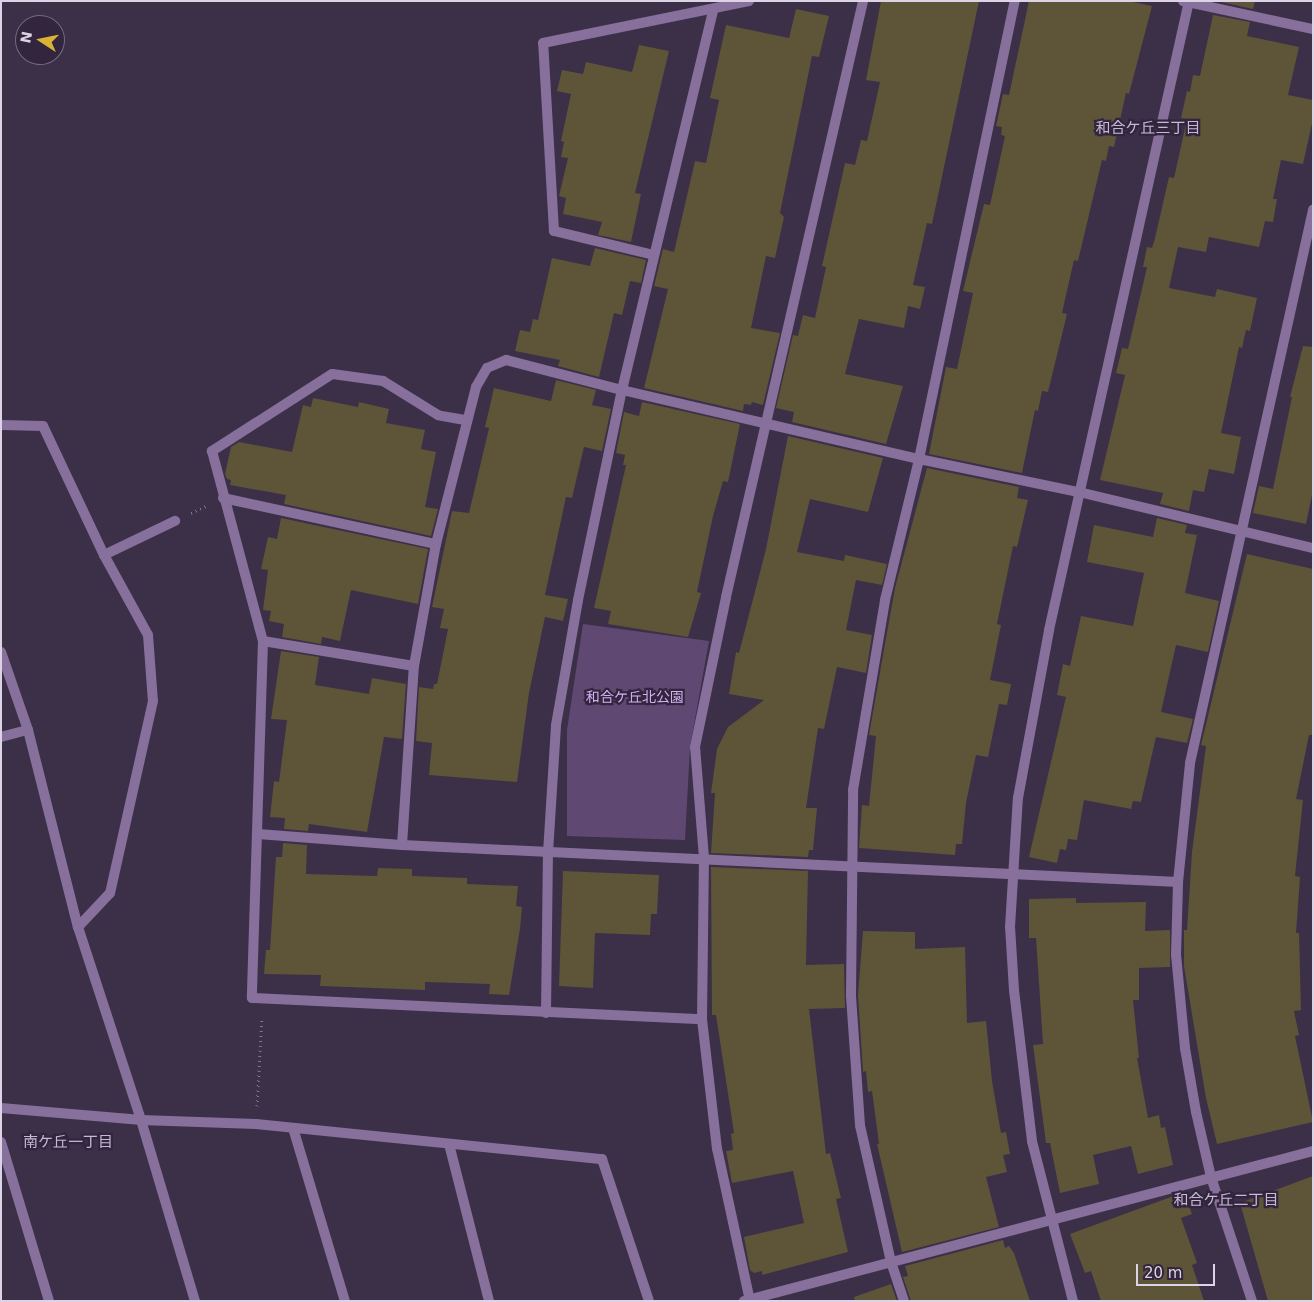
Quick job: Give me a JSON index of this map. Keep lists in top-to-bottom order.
{
  "districts": ["和合ケ丘三丁目", "南ケ丘一丁目", "和合ケ丘二丁目"],
  "parks": ["和合ケ丘北公園"],
  "scale_bar": "20 m",
  "north": "left"
}
